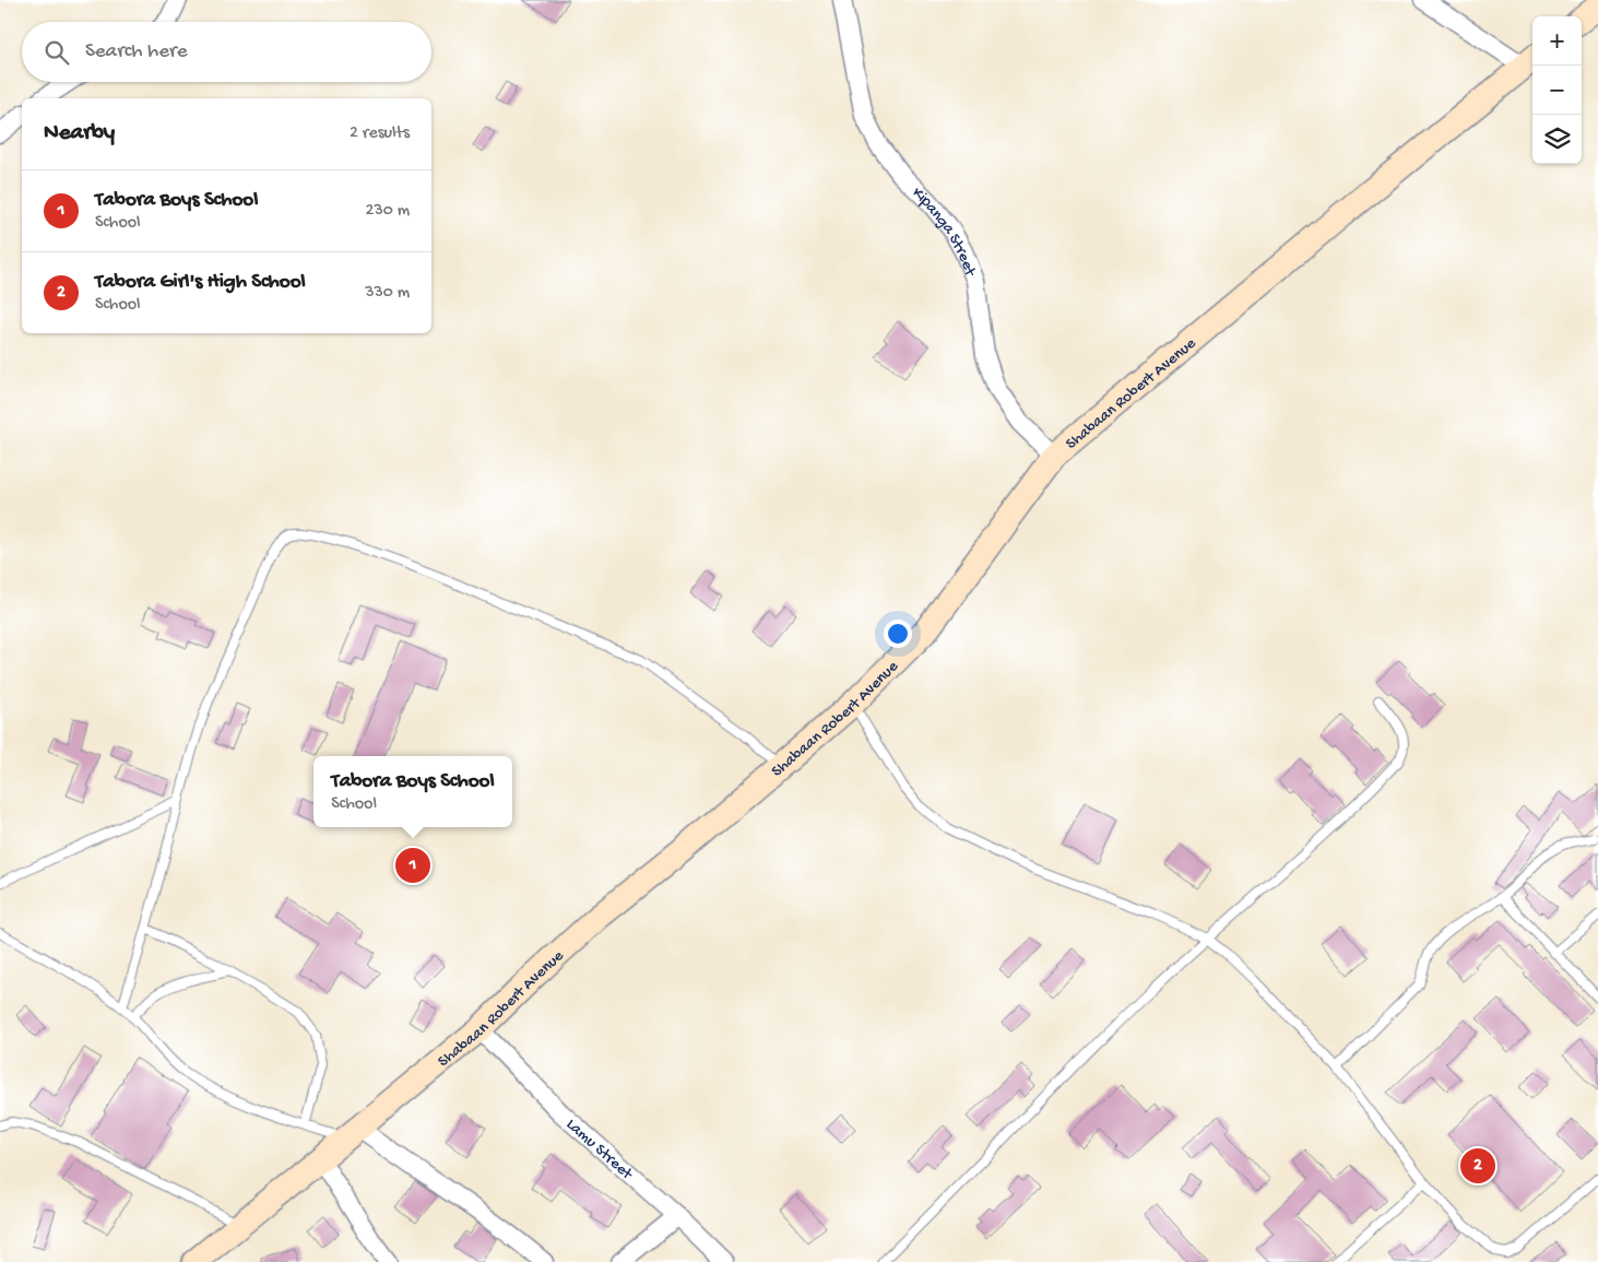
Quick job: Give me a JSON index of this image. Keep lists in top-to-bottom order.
{
  "streets": {
    "street": ["Kipanga Street", "Shabaan Robert Avenue", "Lamu Street"]
  },
  "crossings": [
    ["Kipanga Street", "Shabaan Robert Avenue"],
    ["Shabaan Robert Avenue", "Lamu Street"]
  ],
  "page": {
    "map_buttons": ["+", "−"],
    "search": "Search here",
    "heading": ["Nearby", "2 results"],
    "list": [
      {
        "mark": "1",
        "name": "Tabora Boys School",
        "note": "School",
        "value": "230 m"
      },
      {
        "mark": "2",
        "name": "Tabora Girl's High School",
        "note": "School",
        "value": "330 m"
      }
    ],
    "popup": ["Tabora Boys School", "School"],
    "pins": ["1", "2"]
  }
}
